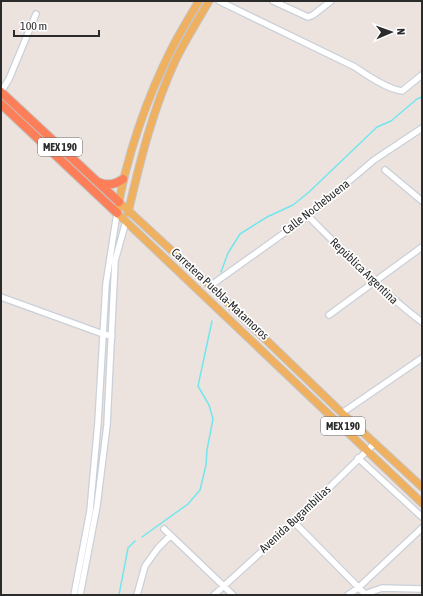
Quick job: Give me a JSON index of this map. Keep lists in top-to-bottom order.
{
  "streets": {
    "highway": ["MEX 190", "Carretera Puebla-Matamoros"],
    "street": ["Calle Nochebuena", "República Argentina", "Avenida Bugambilias"]
  },
  "crossings": [
    ["Calle Nochebuena", "República Argentina"],
    ["Calle Nochebuena", "Carretera Puebla-Matamoros"],
    ["Carretera Puebla-Matamoros", "Avenida Bugambilias"]
  ],
  "scale_bar": "100 m",
  "north": "right"
}
